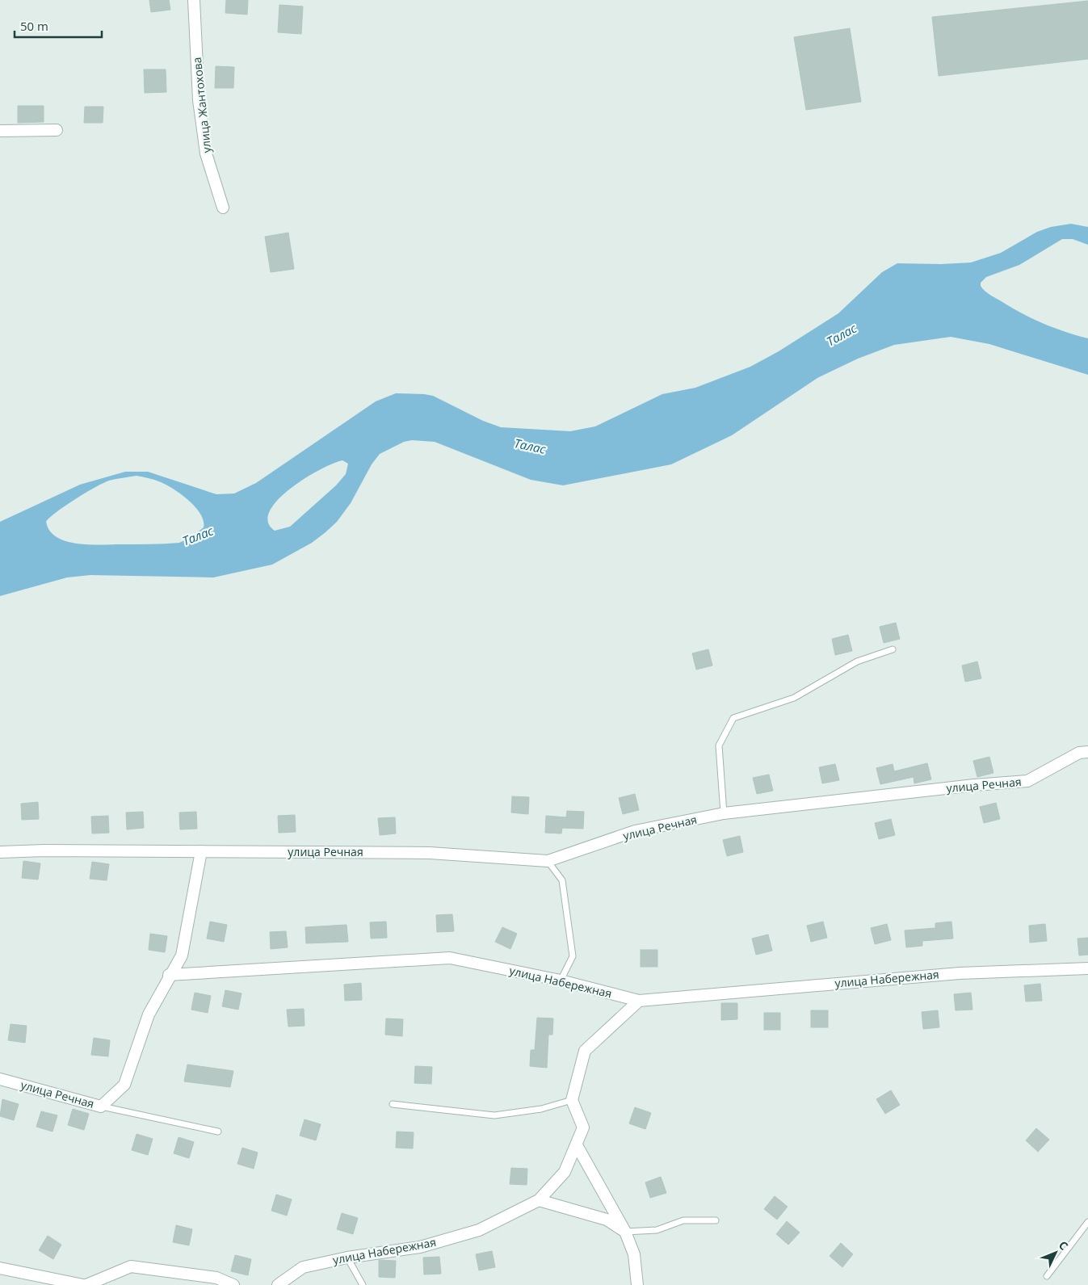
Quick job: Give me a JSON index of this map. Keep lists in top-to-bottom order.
{
  "streets": {
    "street": ["улица Жантохова", "улица Речная", "улица Набережная"]
  },
  "crossings": [
    ["улица Речная", "улица Набережная"]
  ],
  "water": ["Талас"],
  "scale_bar": "50 m",
  "north": "top right"
}
